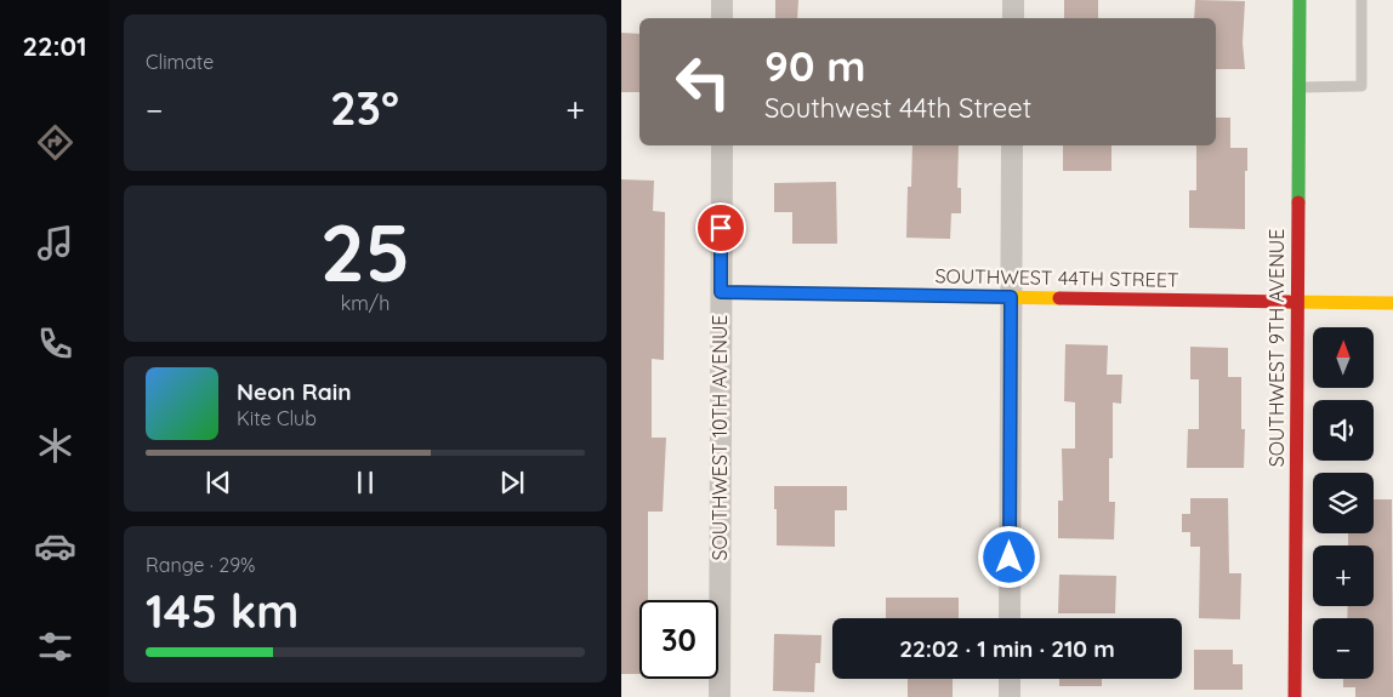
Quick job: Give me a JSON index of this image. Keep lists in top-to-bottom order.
{
  "streets": {
    "street": ["SOUTHWEST 44TH STREET", "SOUTHWEST 9TH AVENUE", "SOUTHWEST 10TH AVENUE"]
  },
  "crossings": [
    ["SOUTHWEST 44TH STREET", "SOUTHWEST 9TH AVENUE"],
    ["SOUTHWEST 44TH STREET", "SOUTHWEST 10TH AVENUE"]
  ],
  "north": "top",
  "page": {
    "tabs": "22:01",
    "tile": [
      "Climate",
      ["25", "km/h"],
      ["Range · 29%", "145 km"]
    ],
    "turn": ["90 m", "Southwest 44th Street"],
    "heat": ["−", "23°", "+"],
    "map_buttons": ["+", "−"],
    "song": ["Neon Rain", "Kite Club"],
    "limit": "30",
    "trip": "22:02 · 1 min · 210 m"
  }
}
